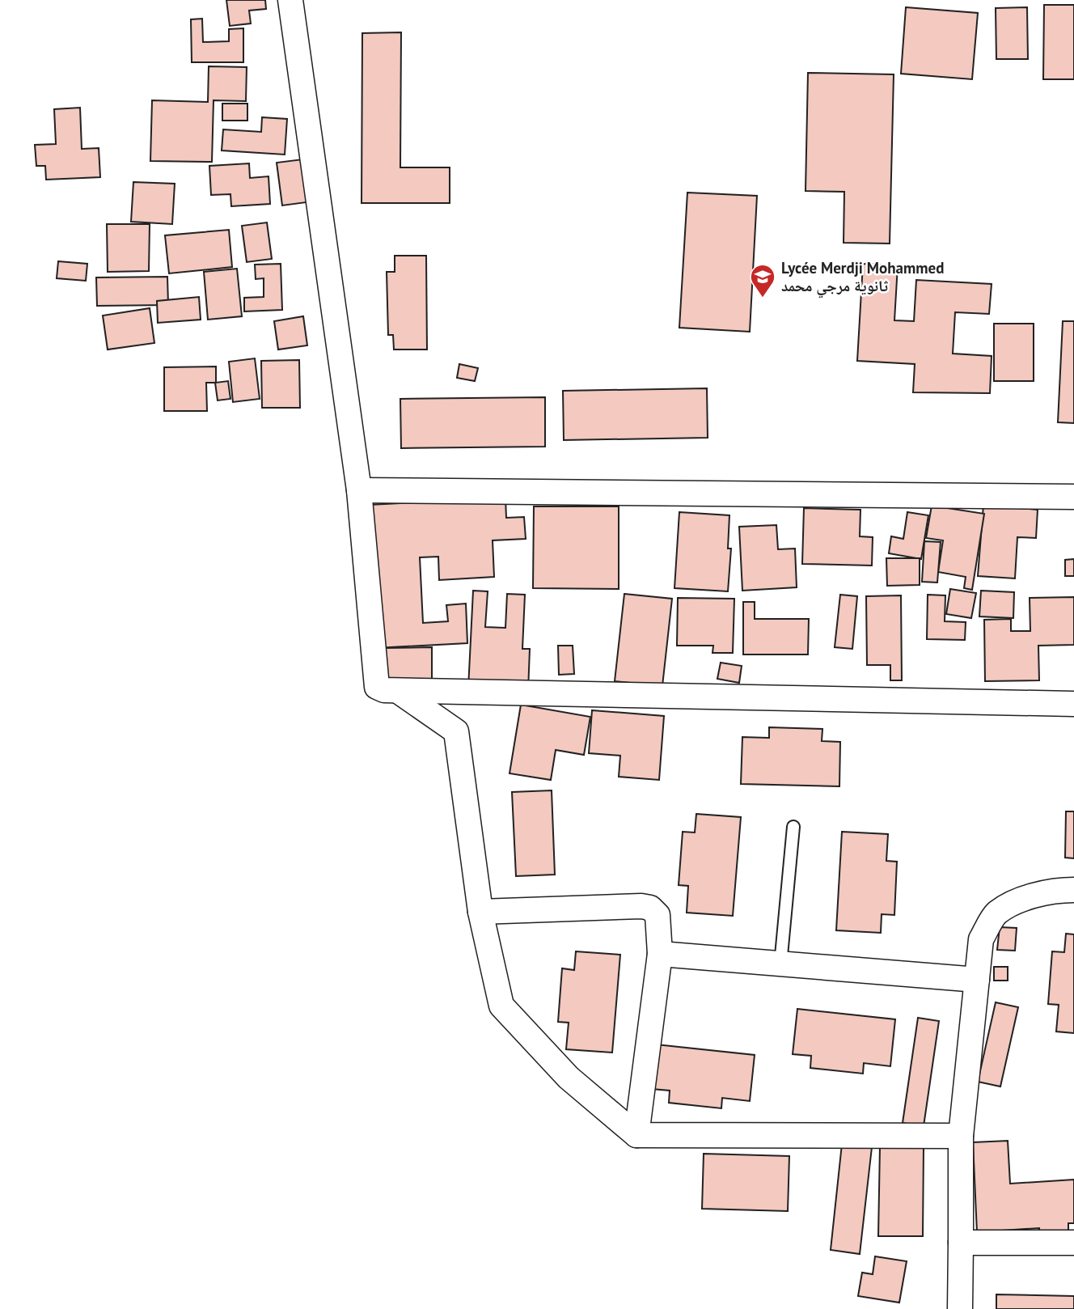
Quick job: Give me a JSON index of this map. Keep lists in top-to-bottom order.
{
  "places": {
    "school or university": ["Lycée Merdji Mohammed ثانوية مرجي محمد"]
  }
}
